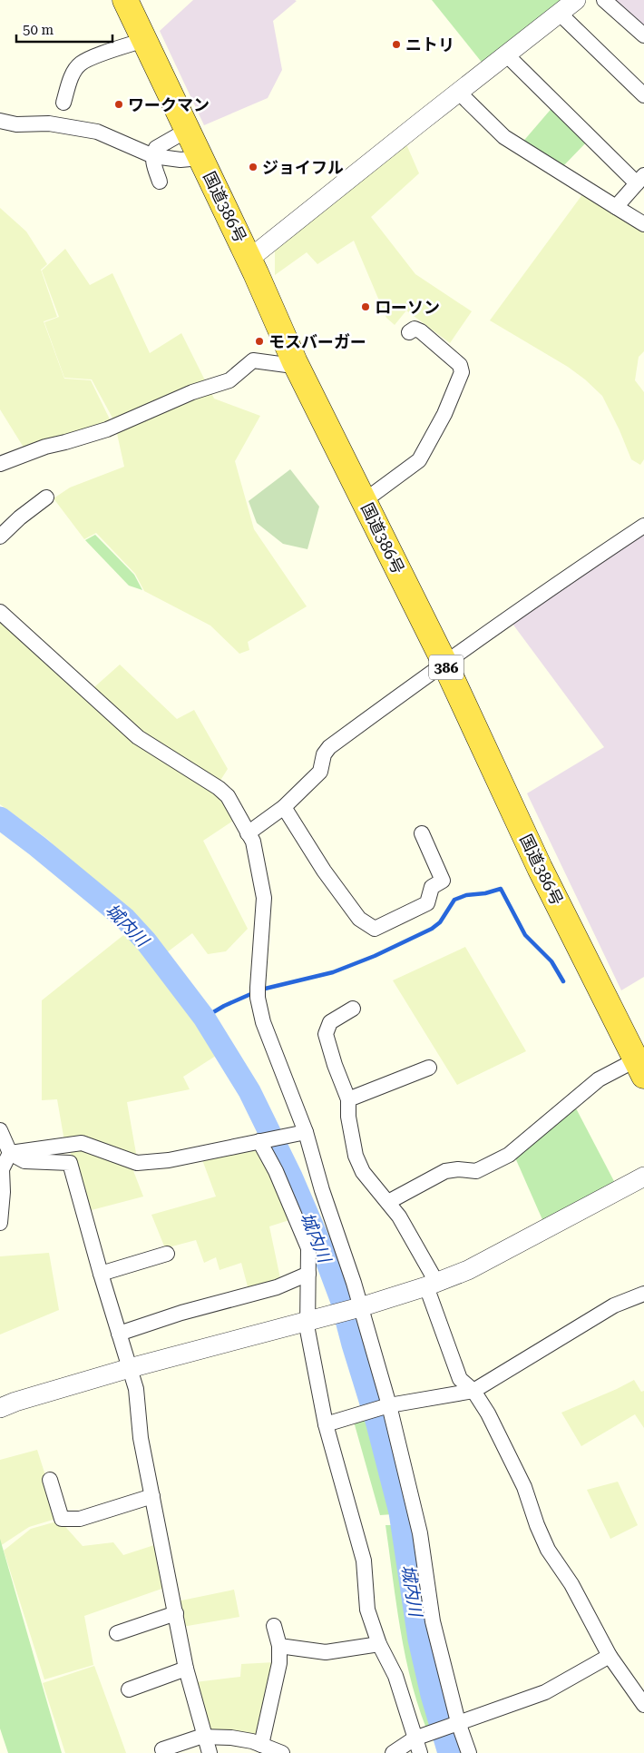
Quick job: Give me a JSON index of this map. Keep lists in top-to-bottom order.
{
  "streets": {
    "highway": ["国道386号", "386"]
  },
  "water": ["城内川"],
  "places": [
    "ニトリ",
    "ワークマン",
    "ジョイフル",
    "ローソン",
    "モスバーガー"
  ],
  "scale_bar": "50 m"
}
